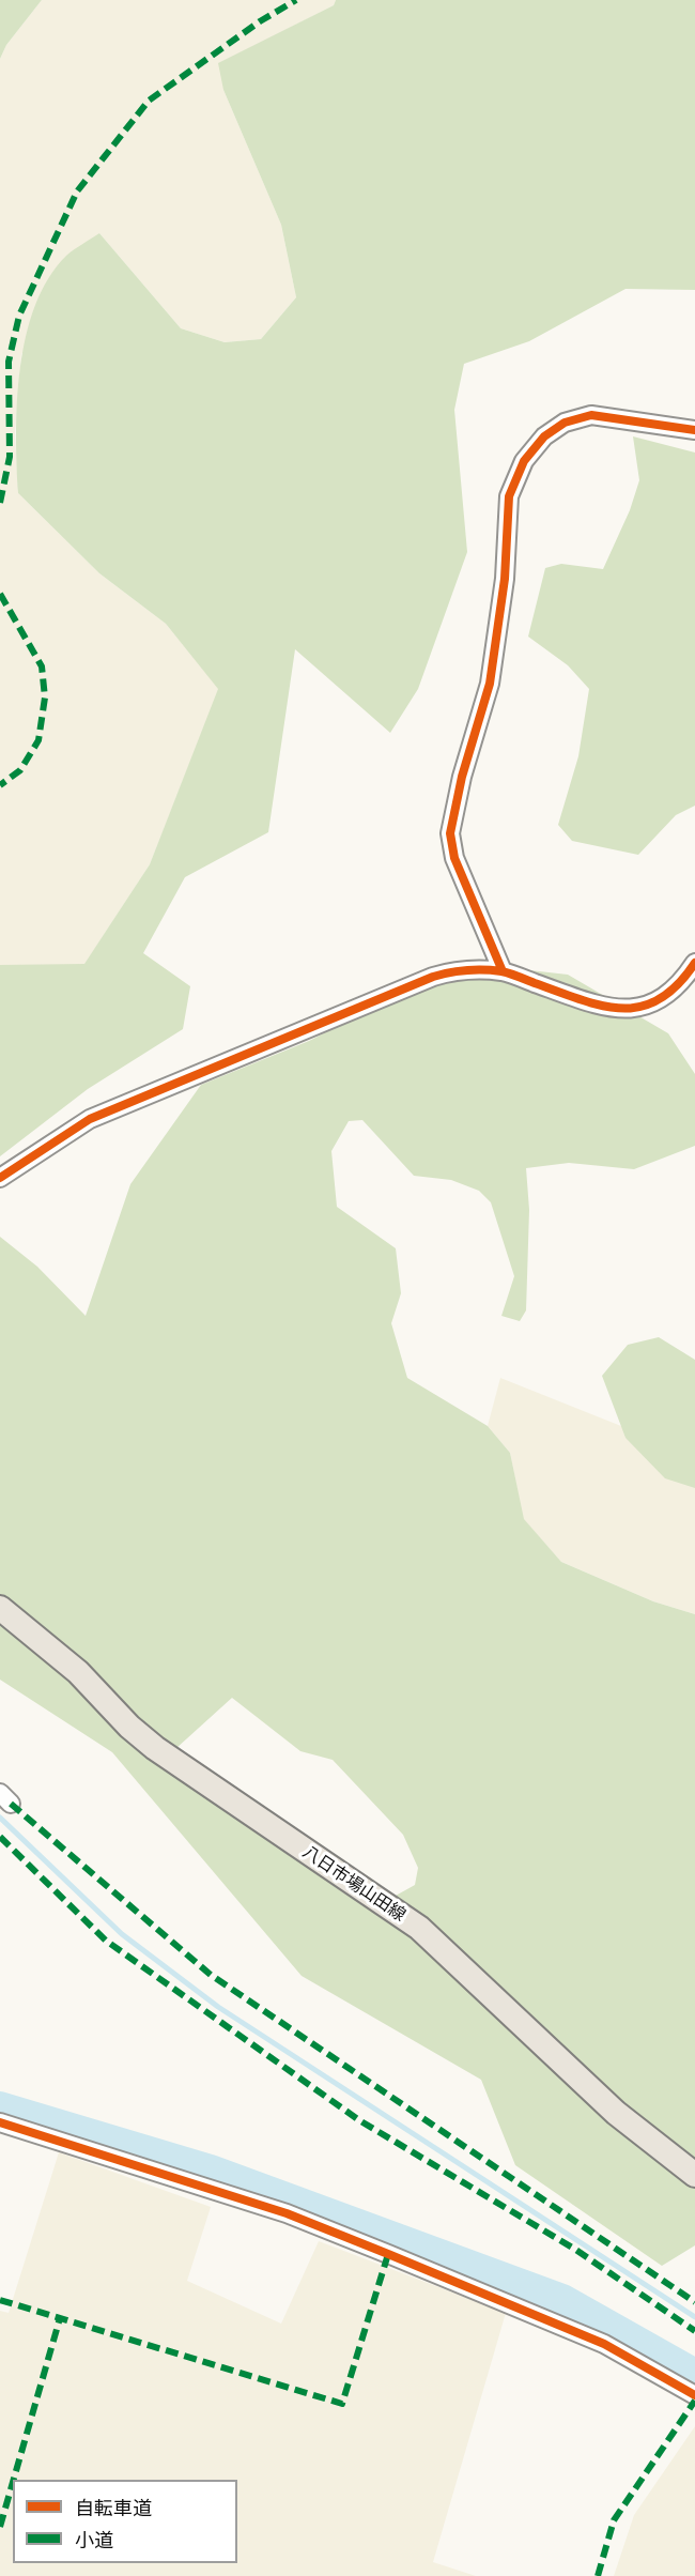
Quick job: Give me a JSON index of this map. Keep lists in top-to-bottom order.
{
  "streets": {
    "main road": ["八日市場山田線"]
  },
  "legend": ["自転車道", "小道"]
}
